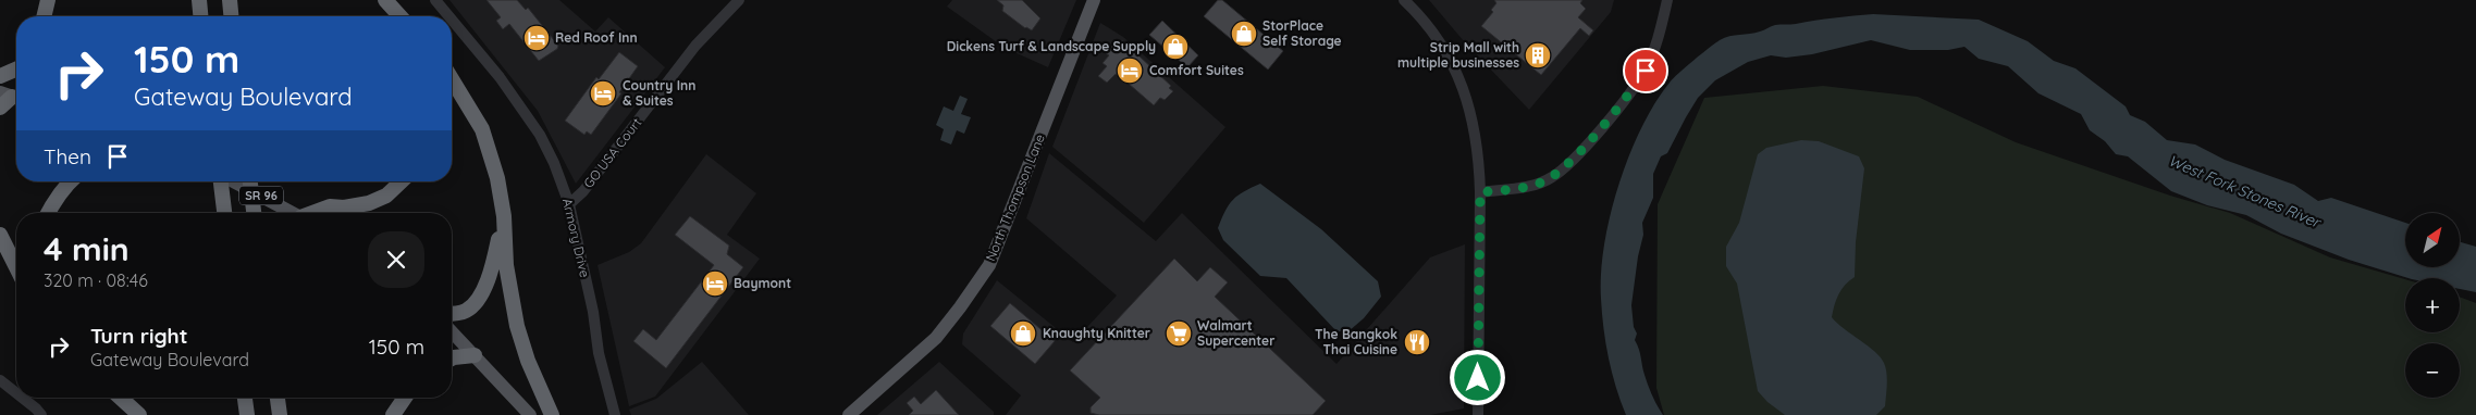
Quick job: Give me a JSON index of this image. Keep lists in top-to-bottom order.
{
  "streets": {
    "main road": ["SR 96", "North Thompson Lane"],
    "street": ["GO USA Court", "Armory Drive"]
  },
  "crossings": [
    ["GO USA Court", "Armory Drive"]
  ],
  "water": ["West Fork Stones River"],
  "places": {
    "shop": ["StorPlace Self Storage", "Dickens Turf & Landscape Supply", "Knaughty Knitter"],
    "hotel": [
      "Red Roof Inn",
      "Comfort Suites",
      "Country Inn & Suites",
      "Baymont"
    ],
    "building": ["Strip Mall with multiple businesses"],
    "supermarket": ["Walmart Supercenter"],
    "restaurant": ["The Bangkok Thai Cuisine"]
  },
  "north": "top right",
  "page": {
    "turn": ["150 m", "Gateway Boulevard"],
    "then": "Then",
    "map_buttons": ["+", "−"],
    "heading": ["4 min", "320 m · 08:46"],
    "list": [
      {
        "name": "Turn right",
        "note": "Gateway Boulevard",
        "value": "150 m"
      }
    ]
  }
}
